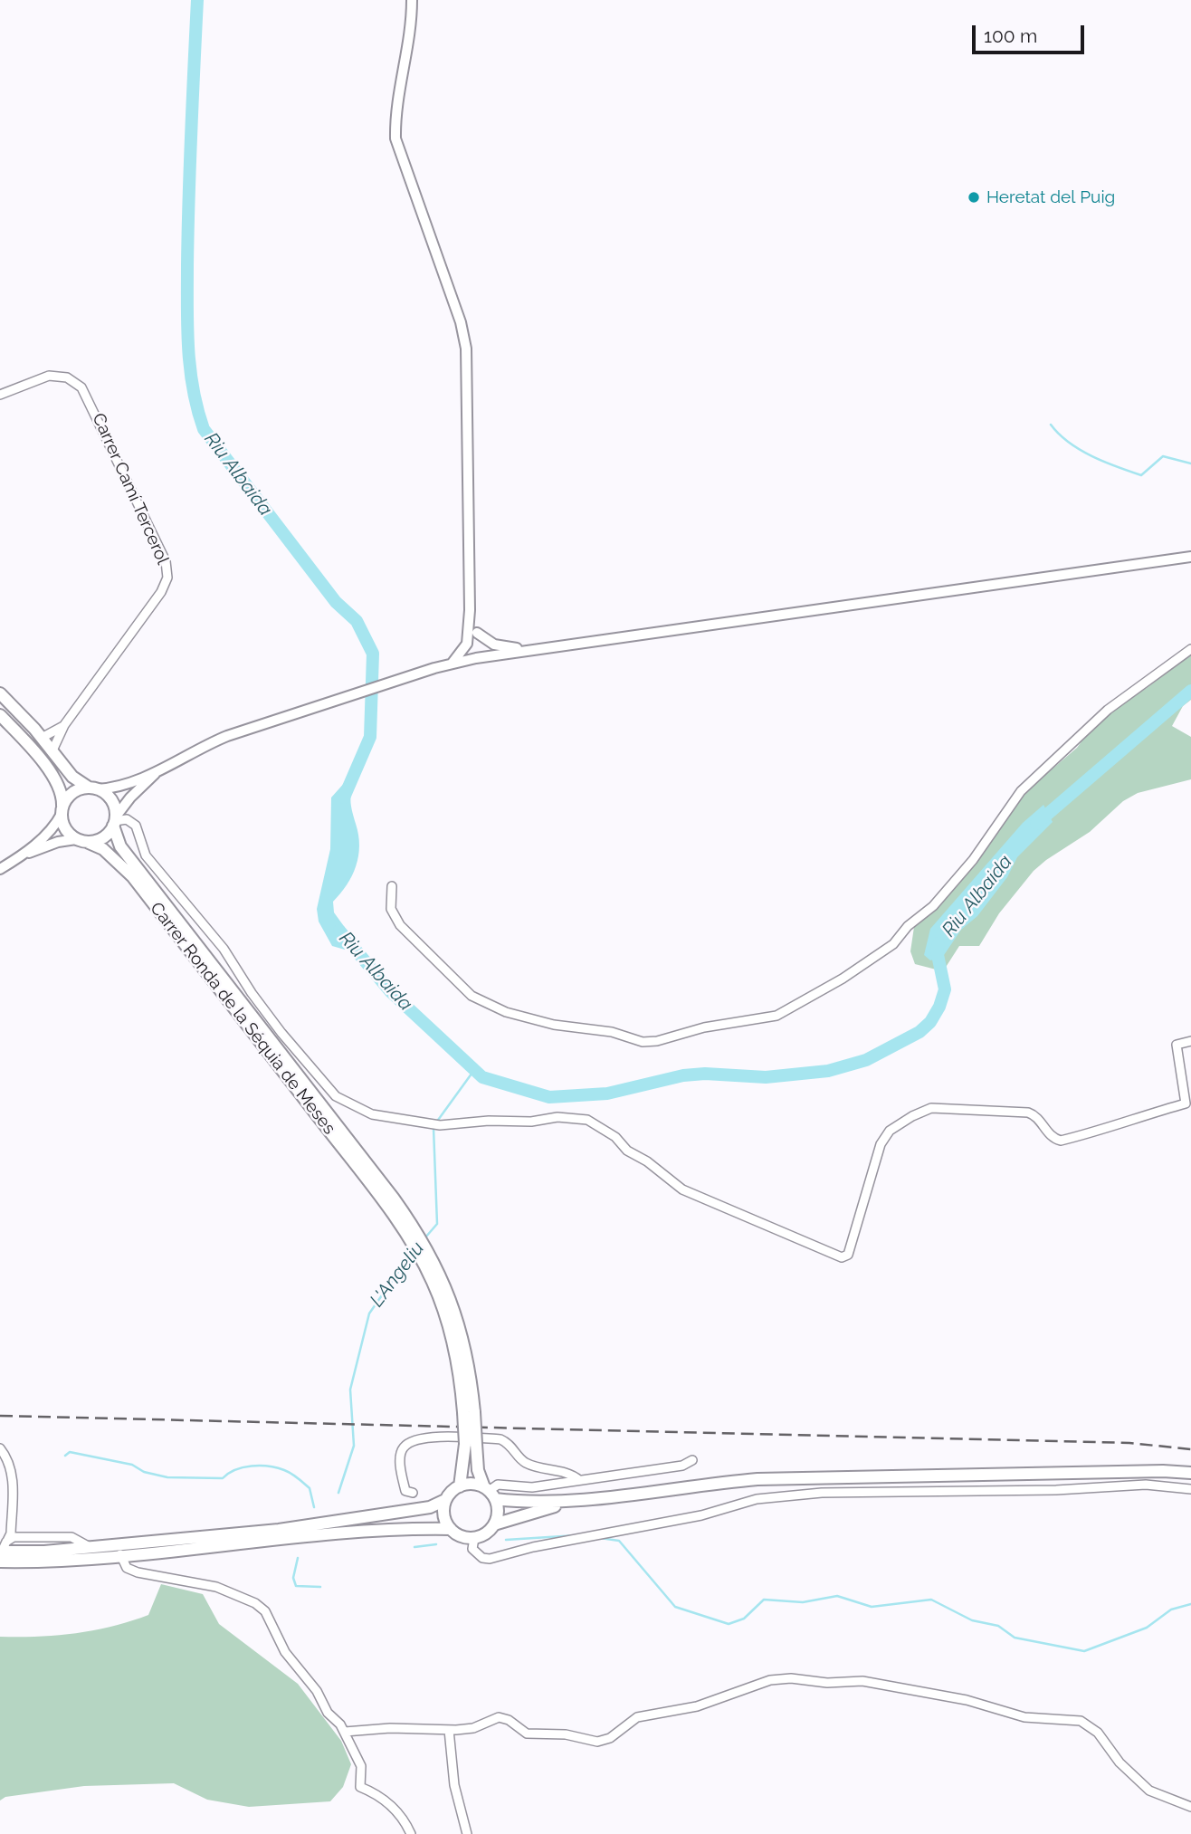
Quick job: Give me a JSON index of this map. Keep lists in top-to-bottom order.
{
  "streets": {
    "main road": ["Carrer Ronda de la Séquia de Meses"],
    "street": ["Carrer Camí Tercerol"]
  },
  "water": ["Riu Albaida", "L'Angeliu"],
  "places": ["Heretat del Puig"],
  "scale_bar": "100 m"
}
